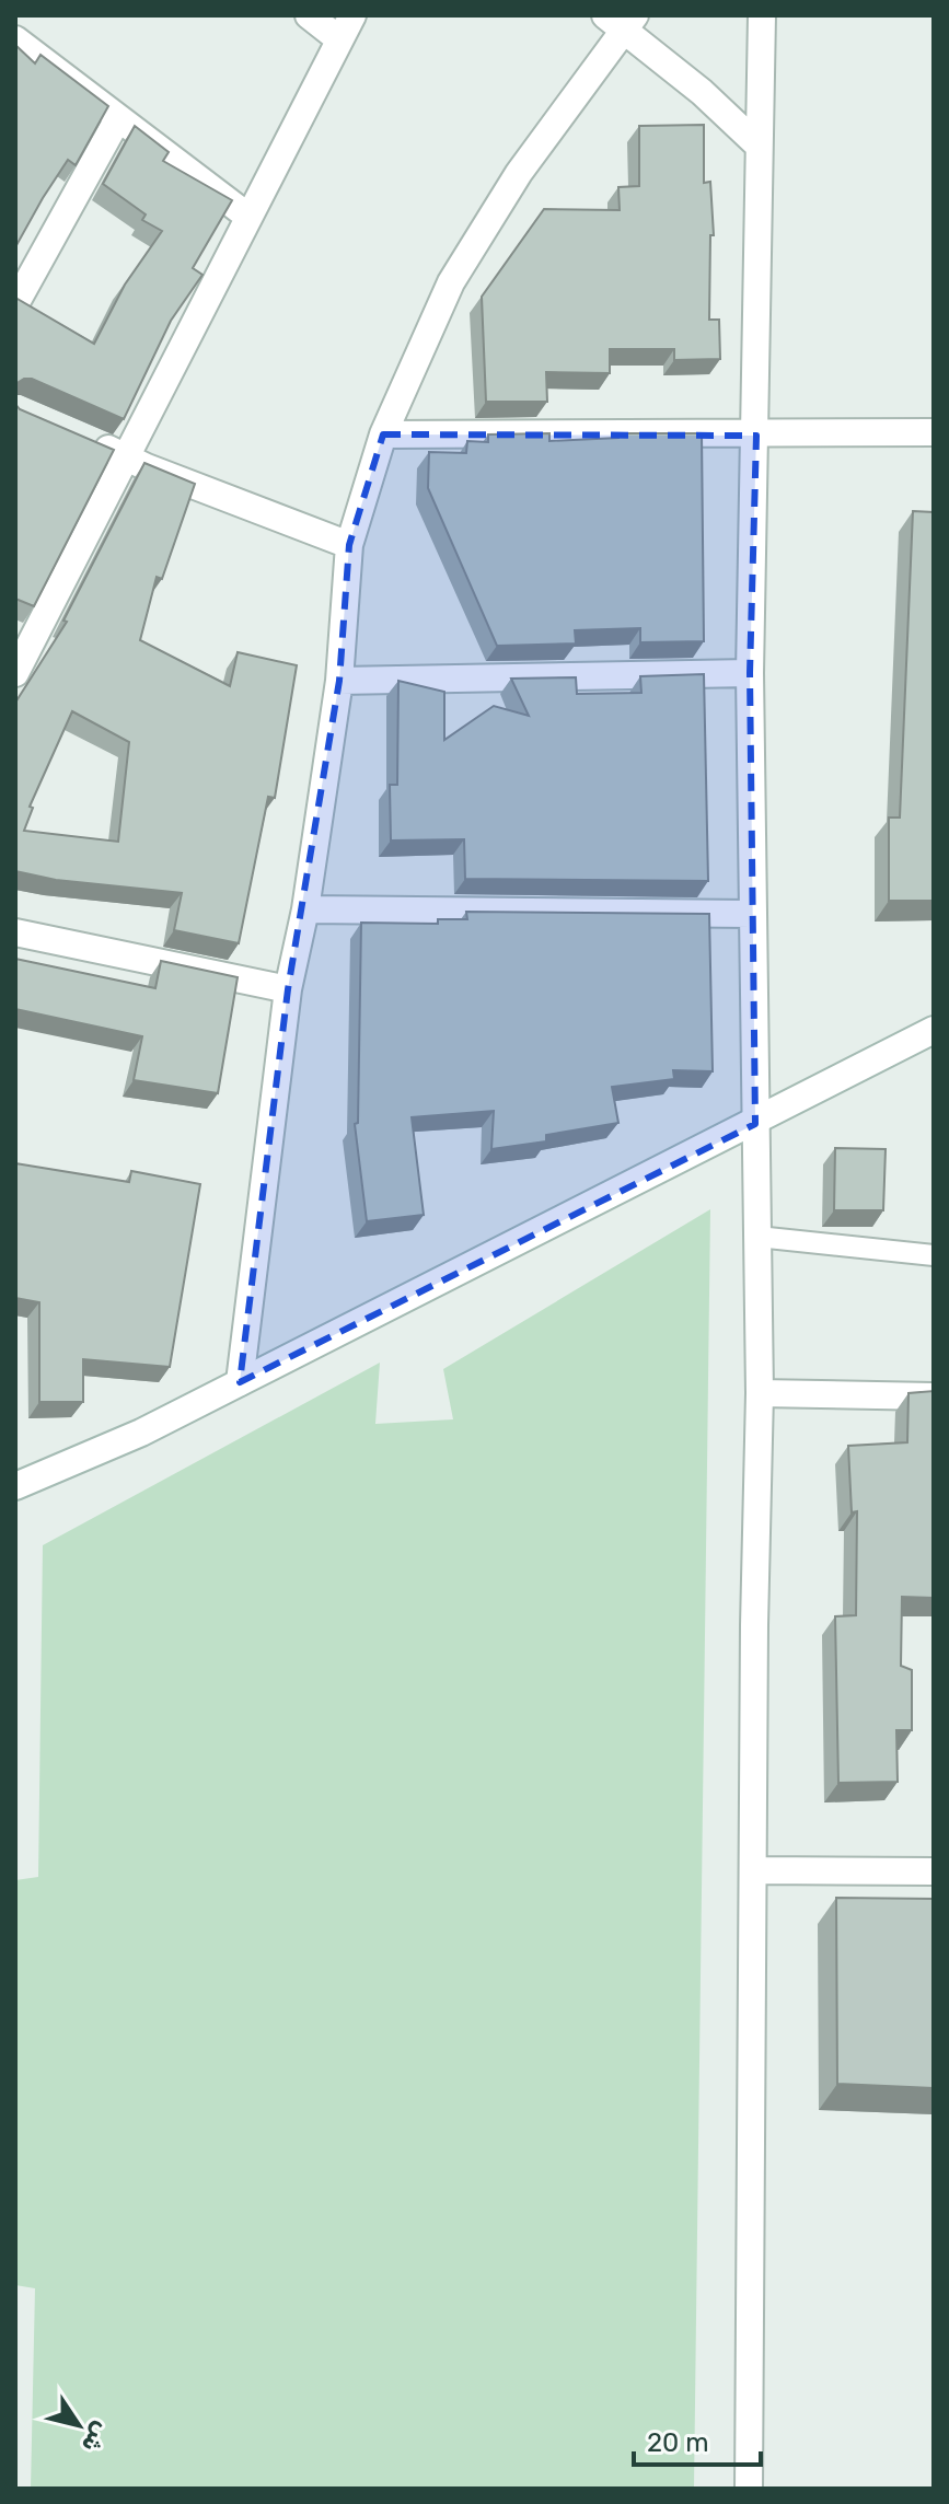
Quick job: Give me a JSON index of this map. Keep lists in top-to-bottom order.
{
  "scale_bar": "20 m",
  "north": "bottom right"
}
